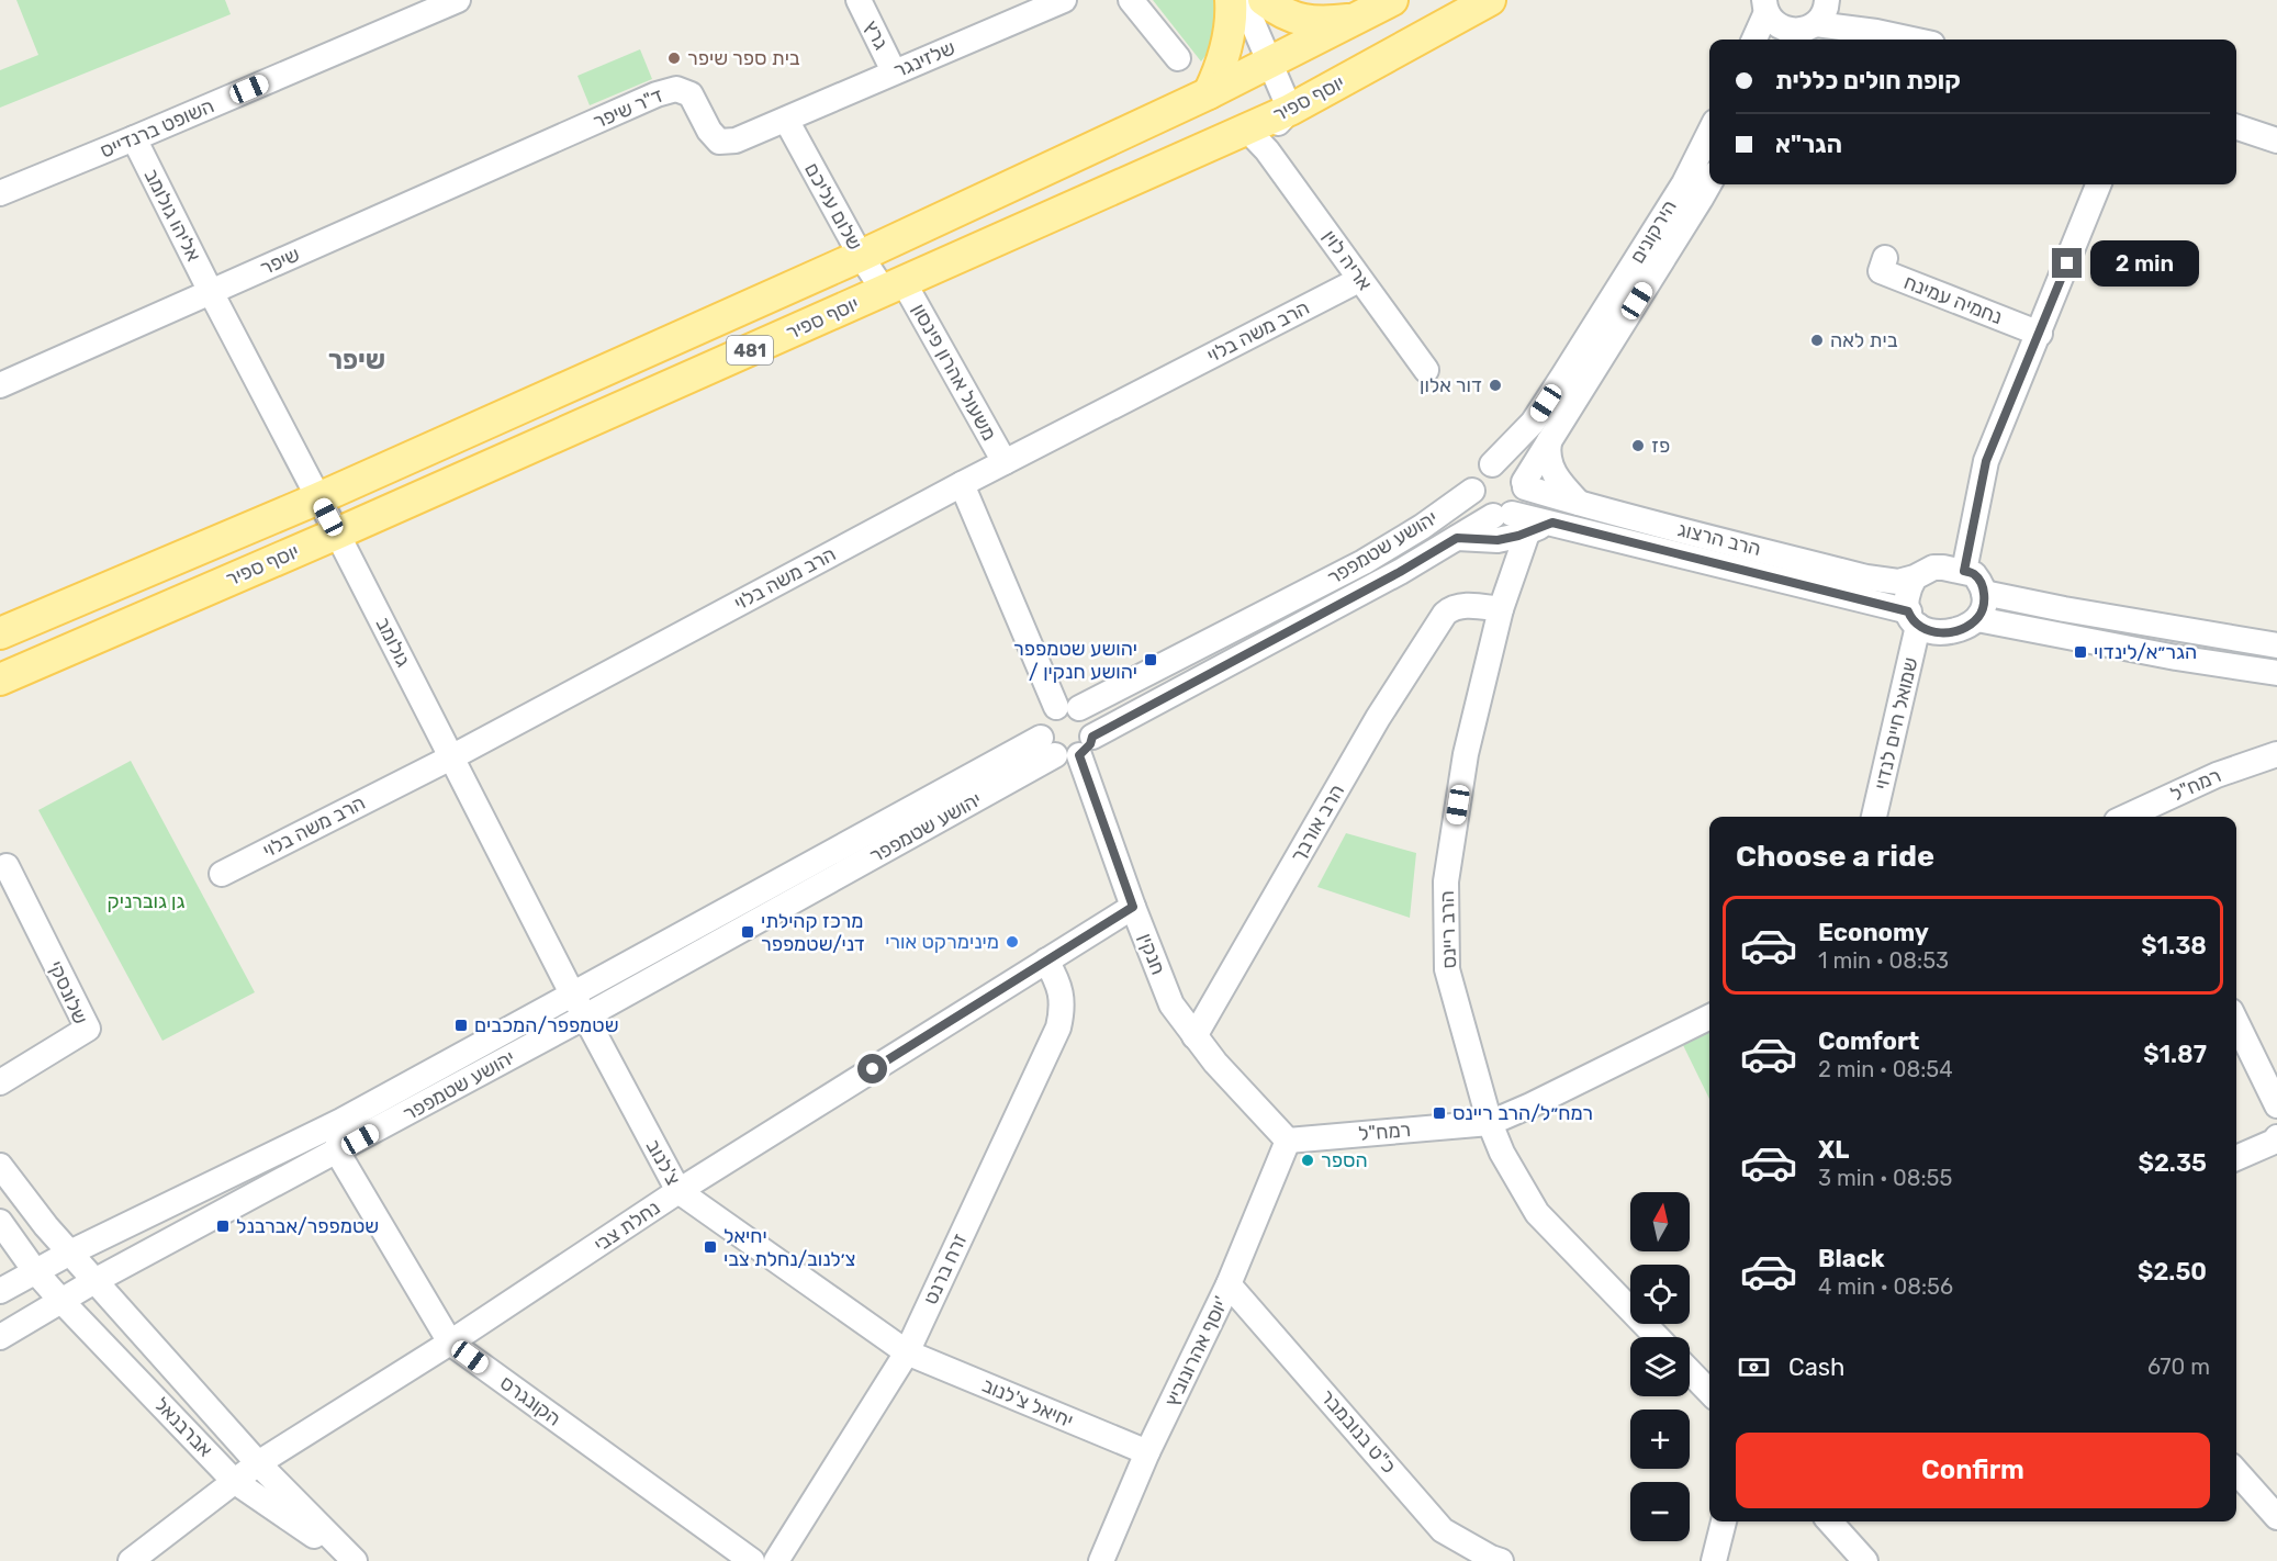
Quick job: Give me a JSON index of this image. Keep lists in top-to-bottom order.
{
  "streets": {
    "main road": ["יוסף ספיר", "481"],
    "street": [
      "גרץ",
      "שלזינגר",
      "ד\"ר שיפר",
      "השופט ברנדייס",
      "שלום עליכם",
      "אליהו גולומב",
      "הירקונים",
      "אריה לוין",
      "שיפר",
      "נחמיה עמינח",
      "הרב משה בלוי",
      "משעול אהרון פינסון",
      "הרב הרצוג",
      "יהושע שטמפפר",
      "גולומב",
      "שמואל חיים לנדוי",
      "רמח\"ל",
      "הרב אורבך",
      "הרב ריינס",
      "חנקין",
      "שלונסקי",
      "צ'לנוב",
      "נחלת צבי",
      "זרח ברנט",
      "יוסף אהרונוביץ'",
      "הקונגרס",
      "יחיאל צ'לנוב",
      "אברבנאל",
      "כ\"ט בנובמבר"
    ]
  },
  "crossings": [
    ["גרץ", "שלזינגר"],
    ["שלזינגר", "ד\"ר שיפר"],
    ["שלזינגר", "שלום עליכם"],
    ["יוסף ספיר", "שלום עליכם"],
    ["יוסף ספיר", "אריה לוין"],
    ["יוסף ספיר", "משעול אהרון פינסון"],
    ["יוסף ספיר", "גולומב"],
    ["ד\"ר שיפר", "שלום עליכם"],
    ["ד\"ר שיפר", "שיפר"],
    ["השופט ברנדייס", "אליהו גולומב"],
    ["שלום עליכם", "משעול אהרון פינסון"],
    ["אליהו גולומב", "שיפר"],
    ["אליהו גולומב", "גולומב"],
    ["הירקונים", "הרב הרצוג"],
    ["הירקונים", "יהושע שטמפפר"],
    ["הירקונים", "הרב ריינס"],
    ["שיפר", "גולומב"],
    ["הרב משה בלוי", "משעול אהרון פינסון"],
    ["הרב משה בלוי", "גולומב"],
    ["הרב הרצוג", "יהושע שטמפפר"],
    ["הרב הרצוג", "שמואל חיים לנדוי"],
    ["הרב הרצוג", "הרב ריינס"],
    ["יהושע שטמפפר", "גולומב"],
    ["יהושע שטמפפר", "הרב ריינס"],
    ["יהושע שטמפפר", "חנקין"],
    ["יהושע שטמפפר", "צ'לנוב"],
    ["יהושע שטמפפר", "הקונגרס"],
    ["יהושע שטמפפר", "אברבנאל"],
    ["גולומב", "צ'לנוב"],
    ["רמח\"ל", "הרב ריינס"],
    ["רמח\"ל", "יוסף אהרונוביץ'"],
    ["הרב אורבך", "הרב ריינס"],
    ["הרב אורבך", "חנקין"],
    ["חנקין", "נחלת צבי"],
    ["צ'לנוב", "נחלת צבי"],
    ["צ'לנוב", "זרח ברנט"],
    ["צ'לנוב", "יחיאל צ'לנוב"],
    ["נחלת צבי", "זרח ברנט"],
    ["נחלת צבי", "הקונגרס"],
    ["נחלת צבי", "אברבנאל"],
    ["זרח ברנט", "יחיאל צ'לנוב"],
    ["יוסף אהרונוביץ'", "יחיאל צ'לנוב"],
    ["יוסף אהרונוביץ'", "כ\"ט בנובמבר"]
  ],
  "districts": ["שיפר"],
  "parks": ["גן גוברניק"],
  "places": {
    "other": [
      "בית ספר שיפר",
      "בית לאה",
      "דור אלון",
      "פז",
      "מינימרקט אורי",
      "הספר"
    ],
    "transit": [
      "הגר״א/לינדוי",
      "יהושע שטמפפר / יהושע חנקין",
      "מרכז קהילתי דני/שטמפפר",
      "שטמפפר/המכבים",
      "רמח״ל/הרב ריינס",
      "שטמפפר/אברבנל",
      "יחיאל צ׳לנוב/נחלת צבי"
    ]
  },
  "north": "top",
  "page": {
    "banner": ["קופת חולים כללית", "הגר\"א"],
    "bubble": "2 min",
    "heading": "Choose a ride",
    "list": [
      {
        "name": "Economy",
        "note": "1 min · 08:53",
        "value": "$1.38"
      },
      {
        "name": "Comfort",
        "note": "2 min · 08:54",
        "value": "$1.87"
      },
      {
        "name": "XL",
        "note": "3 min · 08:55",
        "value": "$2.35"
      },
      {
        "name": "Black",
        "note": "4 min · 08:56",
        "value": "$2.50"
      }
    ],
    "map_buttons": ["+", "−"],
    "pay": ["Cash", "670 m"],
    "buttons": "Confirm"
  }
}
